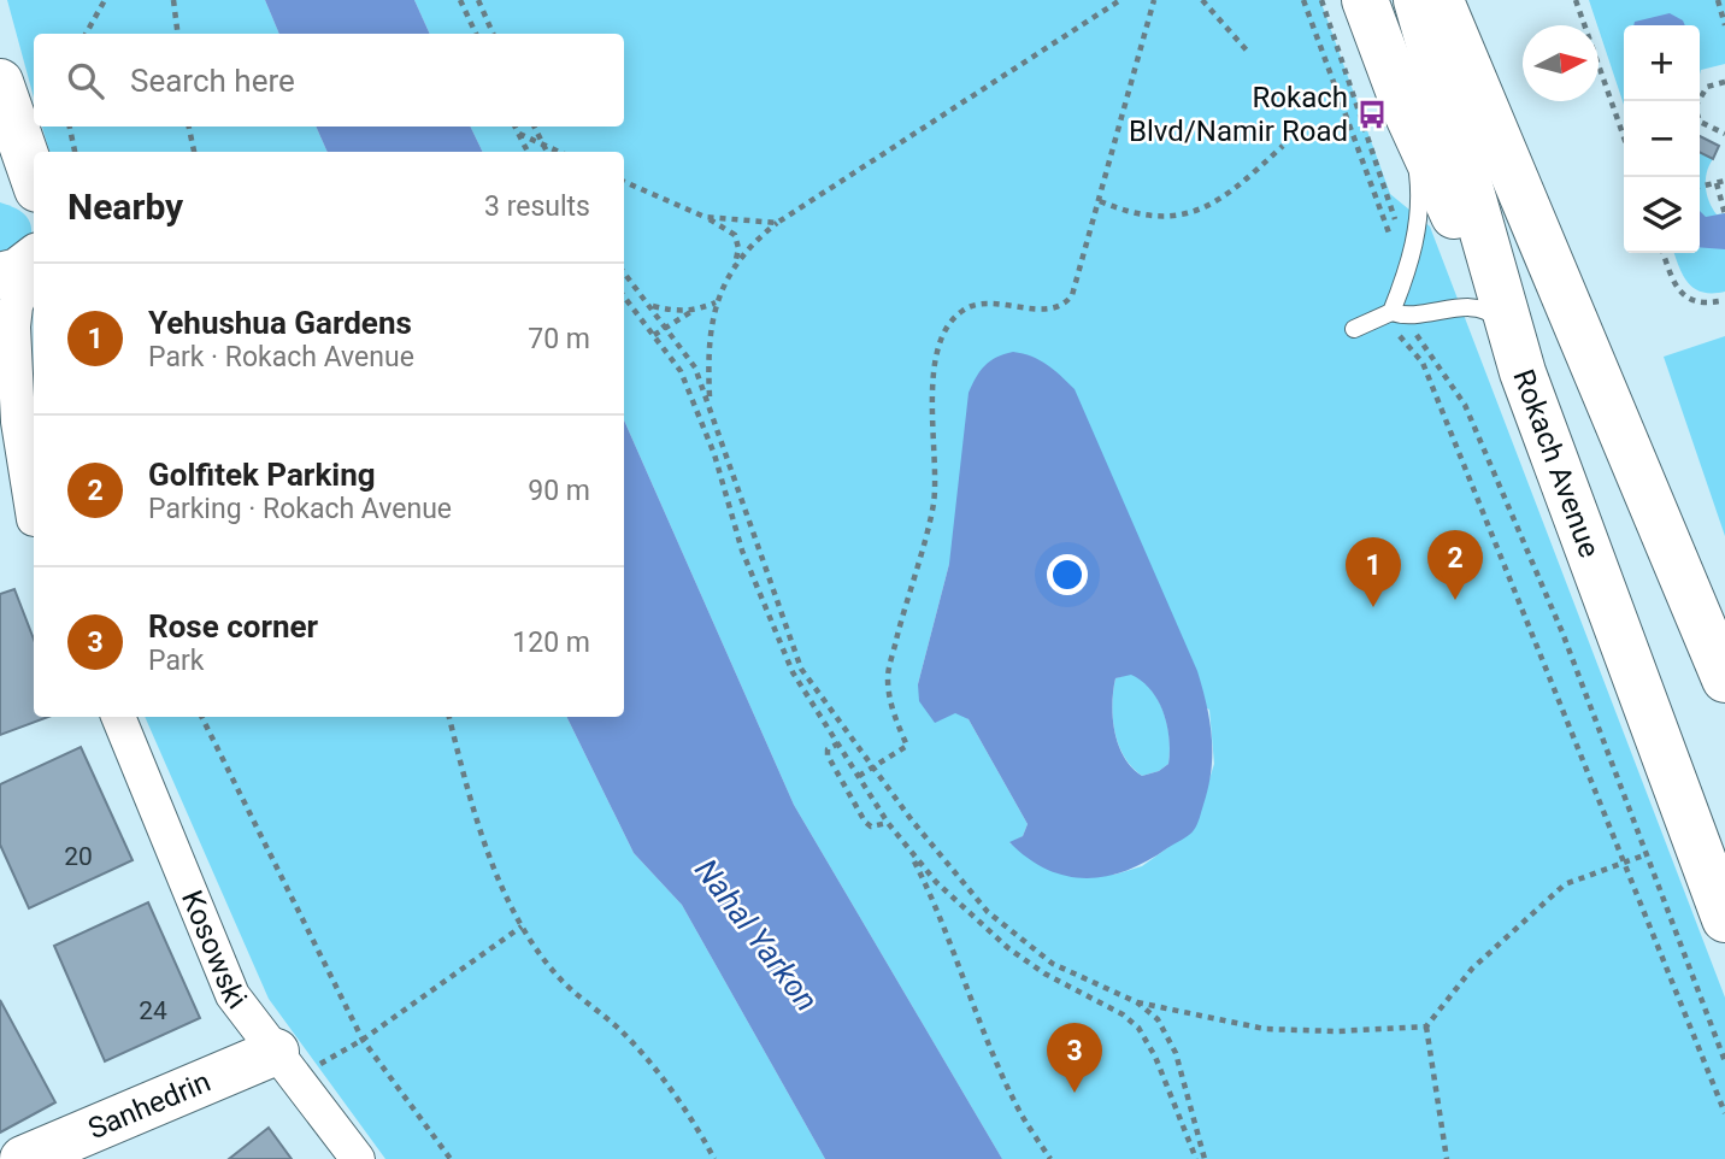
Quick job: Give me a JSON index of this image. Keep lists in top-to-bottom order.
{
  "streets": {
    "main road": ["Rokach Avenue", "Sanhedrin"],
    "street": ["Kosowski"]
  },
  "crossings": [
    ["Kosowski", "Sanhedrin"]
  ],
  "water": ["Nahal Yarkon"],
  "places": {
    "bus stop": ["Rokach Blvd/Namir Road"]
  },
  "house_numbers": ["20", "24"],
  "north": "right",
  "page": {
    "map_buttons": ["+", "−"],
    "search": "Search here",
    "heading": ["Nearby", "3 results"],
    "list": [
      {
        "mark": "1",
        "name": "Yehushua Gardens",
        "note": "Park · Rokach Avenue",
        "value": "70 m"
      },
      {
        "mark": "2",
        "name": "Golfitek Parking",
        "note": "Parking · Rokach Avenue",
        "value": "90 m"
      },
      {
        "mark": "3",
        "name": "Rose corner",
        "note": "Park",
        "value": "120 m"
      }
    ],
    "pins": ["2", "1", "3"]
  }
}
